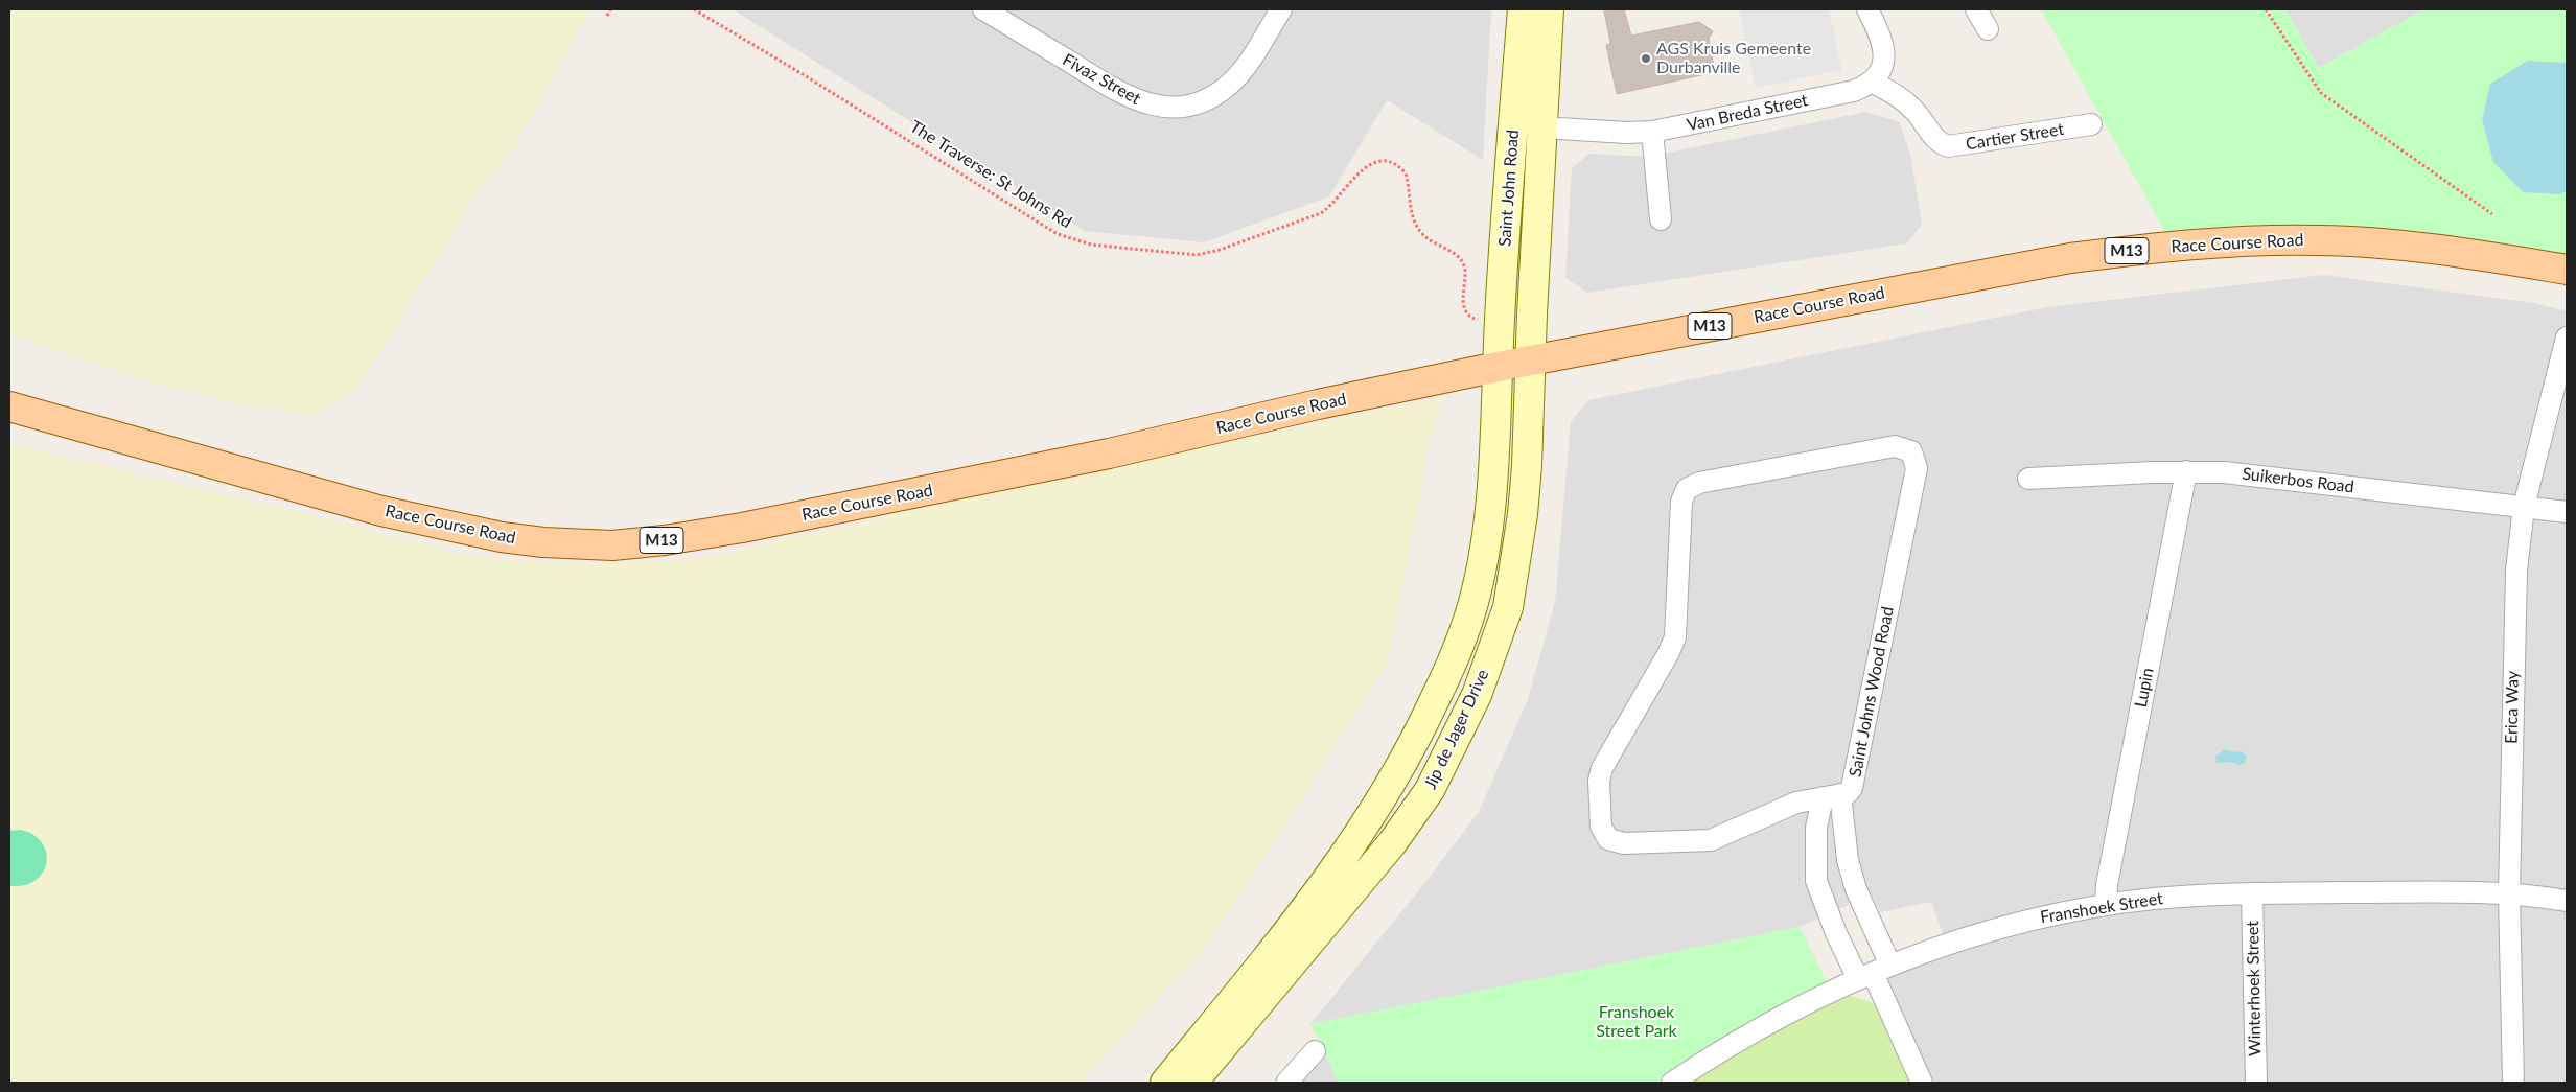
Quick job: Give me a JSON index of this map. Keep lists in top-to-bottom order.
{
  "streets": {
    "main road": [
      "Saint John Road",
      "Race Course Road",
      "M13",
      "Jip de Jager Drive"
    ],
    "street": [
      "Fivaz Street",
      "Van Breda Street",
      "Cartier Street",
      "Suikerbos Road",
      "Lupin",
      "Saint Johns Wood Road",
      "Erica Way",
      "Franshoek Street",
      "Winterhoek Street"
    ],
    "path": ["The Traverse: St Johns Rd"]
  },
  "crossings": [
    ["Van Breda Street", "Cartier Street"],
    ["Van Breda Street", "Saint John Road"],
    ["Saint John Road", "Race Course Road"],
    ["Saint John Road", "Jip de Jager Drive"],
    ["Race Course Road", "Jip de Jager Drive"],
    ["Suikerbos Road", "Lupin"],
    ["Suikerbos Road", "Erica Way"],
    ["Lupin", "Franshoek Street"],
    ["Erica Way", "Franshoek Street"],
    ["Franshoek Street", "Winterhoek Street"]
  ],
  "parks": ["Franshoek Street Park"],
  "places": ["AGS Kruis Gemeente Durbanville"]
}
